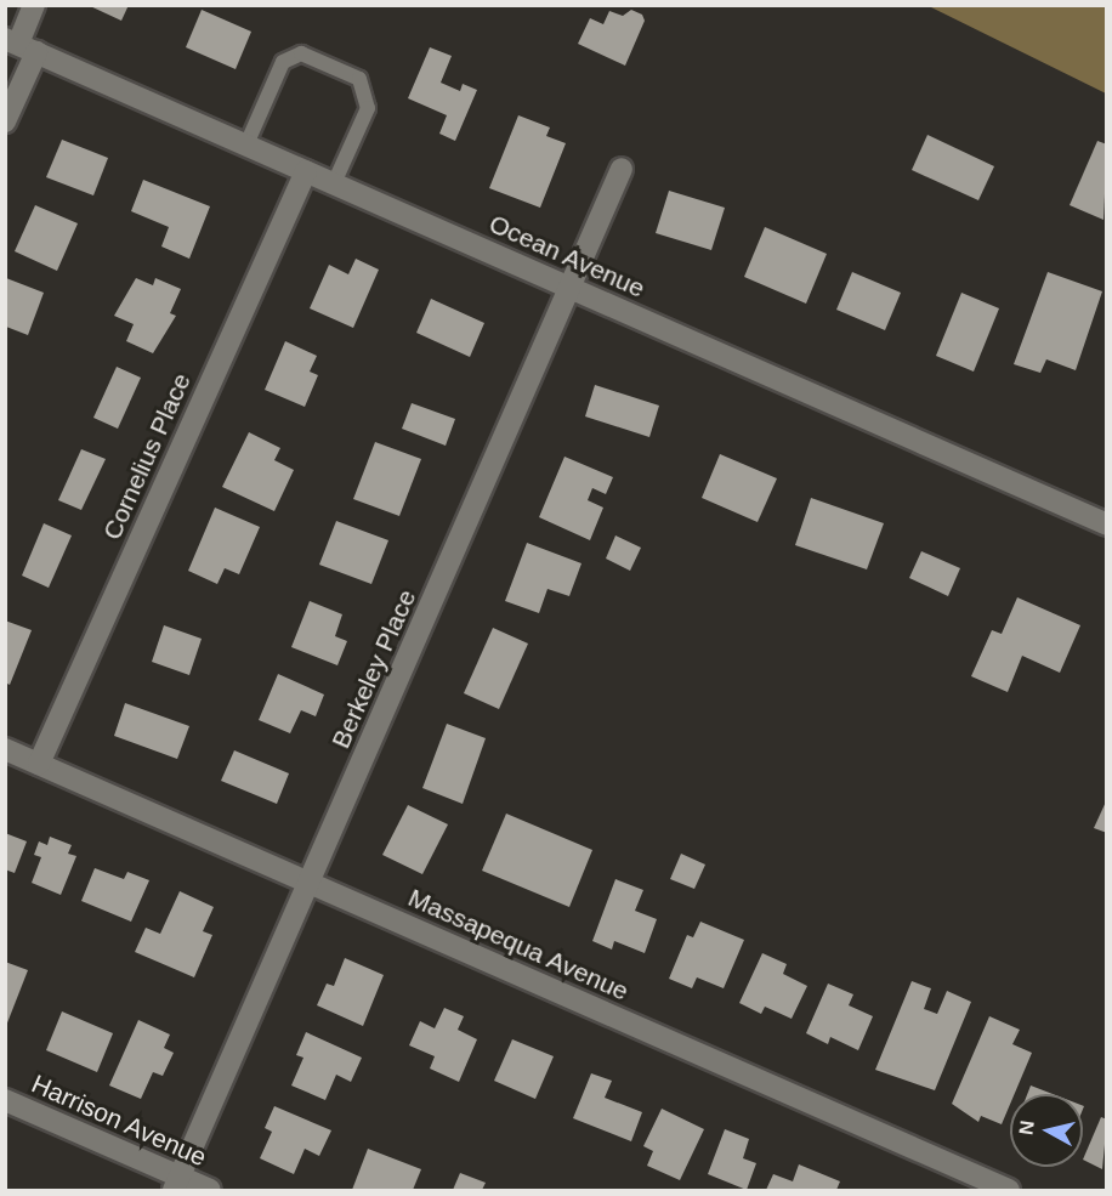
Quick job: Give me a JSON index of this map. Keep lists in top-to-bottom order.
{
  "streets": {
    "street": [
      "Ocean Avenue",
      "Cornelius Place",
      "Berkeley Place",
      "Massapequa Avenue",
      "Harrison Avenue"
    ]
  },
  "crossings": [
    ["Ocean Avenue", "Cornelius Place"],
    ["Ocean Avenue", "Berkeley Place"],
    ["Cornelius Place", "Massapequa Avenue"],
    ["Berkeley Place", "Massapequa Avenue"],
    ["Berkeley Place", "Harrison Avenue"]
  ],
  "north": "left"
}
